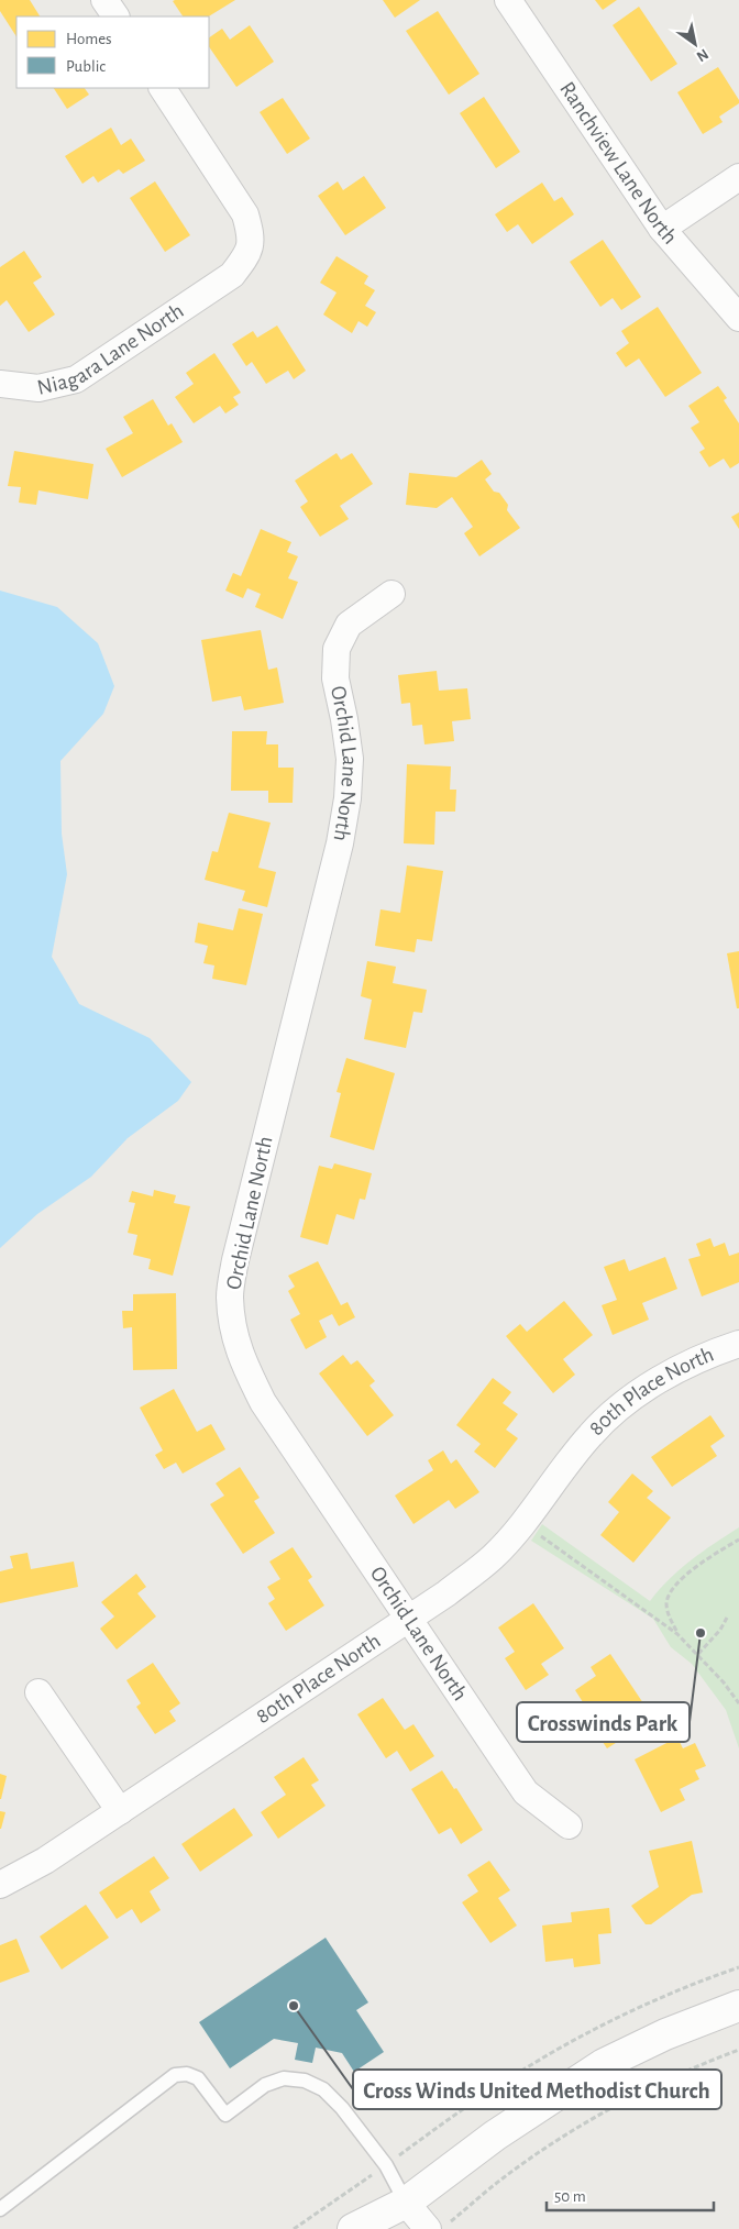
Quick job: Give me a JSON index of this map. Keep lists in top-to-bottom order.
{
  "streets": {
    "street": [
      "Ranchview Lane North",
      "Niagara Lane North",
      "Orchid Lane North",
      "80th Place North"
    ]
  },
  "crossings": [
    ["Orchid Lane North", "80th Place North"]
  ],
  "places": ["Crosswinds Park", "Cross Winds United Methodist Church"],
  "legend": ["Homes", "Public"],
  "scale_bar": "50 m",
  "north": "bottom right"
}
